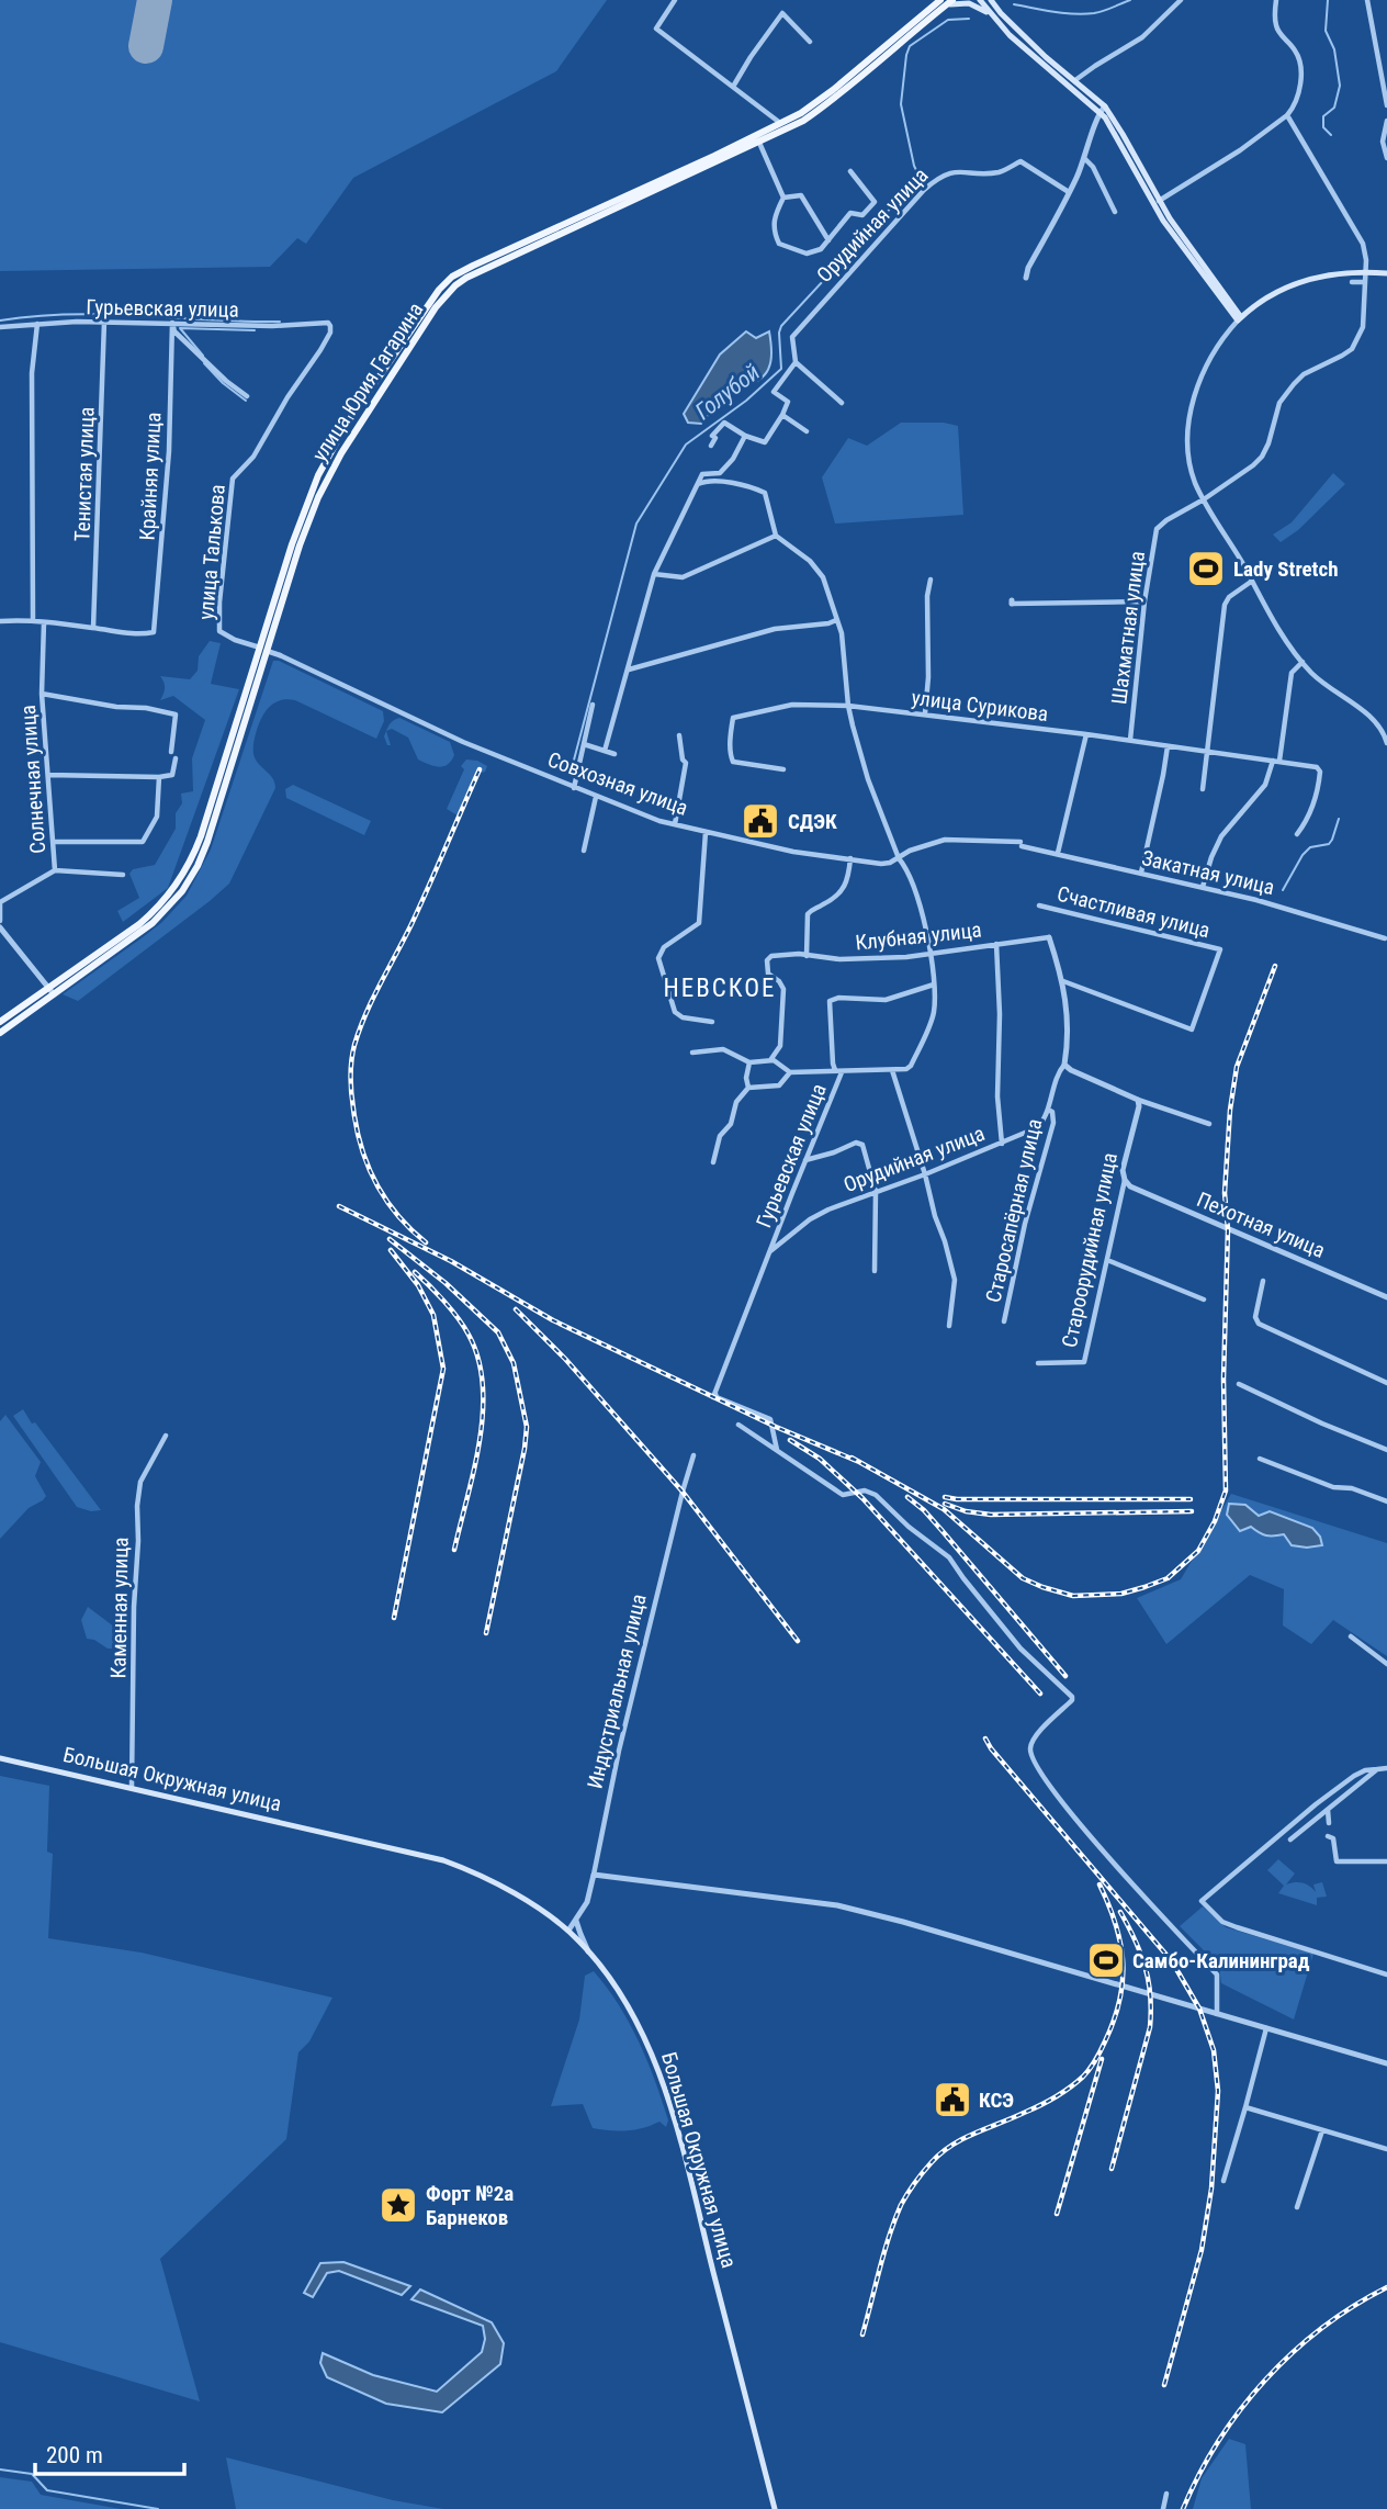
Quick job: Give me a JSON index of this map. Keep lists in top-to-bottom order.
{
  "streets": {
    "main road": ["улица Юрия Гагарина", "Большая Окружная улица"],
    "street": [
      "Орудийная улица",
      "Гурьевская улица",
      "Тенистая улица",
      "Крайняя улица",
      "улица Талькова",
      "Шахматная улица",
      "улица Сурикова",
      "Солнечная улица",
      "Совхозная улица",
      "Закатная улица",
      "Счастливая улица",
      "Клубная улица",
      "Старосапёрная улица",
      "Пехотная улица",
      "Староорудийная улица",
      "Каменная улица",
      "Индустриальная улица"
    ]
  },
  "crossings": [
    ["Орудийная улица", "Гурьевская улица"],
    ["Орудийная улица", "Счастливая улица"],
    ["Орудийная улица", "Клубная улица"],
    ["Орудийная улица", "Старосапёрная улица"],
    ["Гурьевская улица", "Тенистая улица"],
    ["Гурьевская улица", "Крайняя улица"],
    ["Гурьевская улица", "улица Талькова"],
    ["улица Юрия Гагарина", "улица Талькова"],
    ["улица Юрия Гагарина", "Совхозная улица"],
    ["Тенистая улица", "Крайняя улица"],
    ["улица Талькова", "Совхозная улица"],
    ["Шахматная улица", "улица Сурикова"],
    ["Совхозная улица", "Закатная улица"],
    ["Пехотная улица", "Староорудийная улица"],
    ["Каменная улица", "Большая Окружная улица"],
    ["Индустриальная улица", "Большая Окружная улица"]
  ],
  "districts": ["НЕВСКОЕ"],
  "water": ["Голубой"],
  "places": {
    "sports": ["Lady Stretch", "Самбо-Калининград"],
    "public building": ["СДЭК", "КСЭ"],
    "place": ["Форт №2а Барнеков"]
  },
  "scale_bar": "200 m"
}
